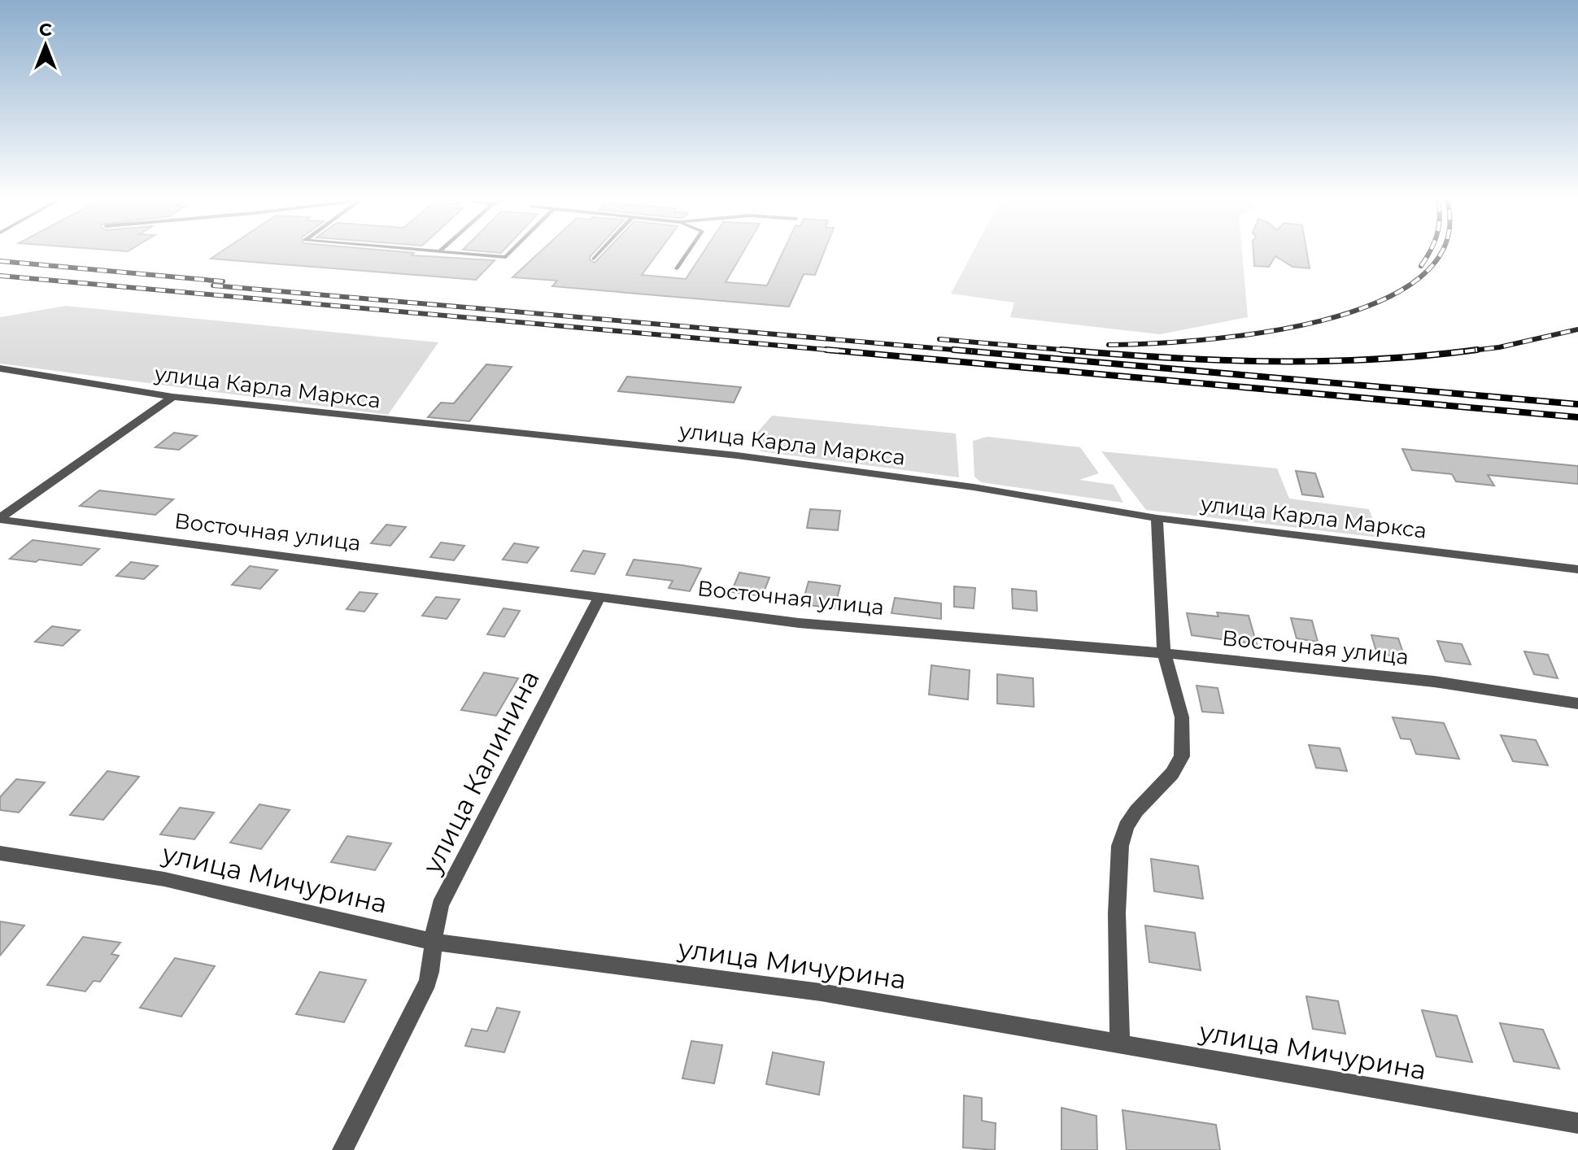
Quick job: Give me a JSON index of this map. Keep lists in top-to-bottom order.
{
  "streets": {
    "street": [
      "улица Карла Маркса",
      "Восточная улица",
      "улица Калинина",
      "улица Мичурина"
    ]
  },
  "crossings": [
    ["Восточная улица", "улица Калинина"],
    ["улица Калинина", "улица Мичурина"]
  ],
  "north": "top"
}
